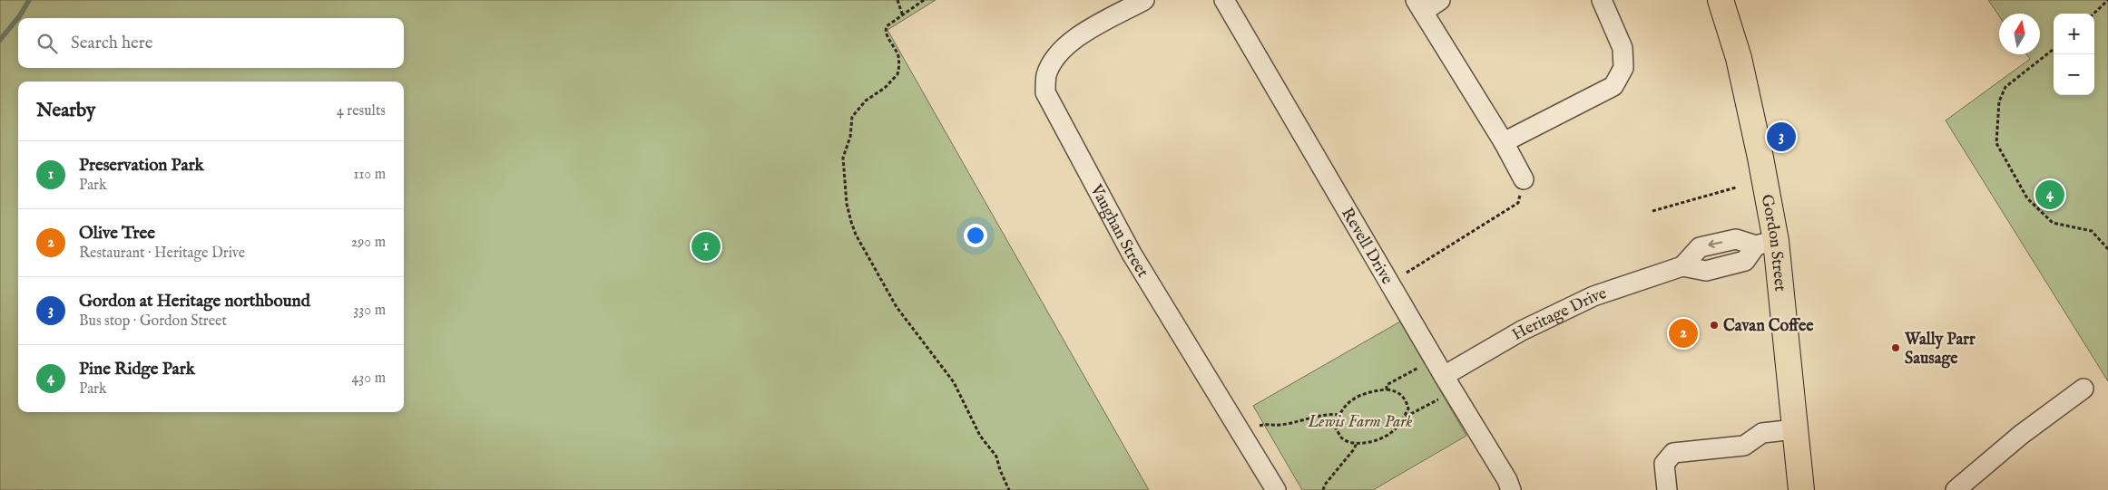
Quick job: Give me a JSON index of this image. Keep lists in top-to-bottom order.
{
  "streets": {
    "main road": ["Gordon Street"],
    "street": ["Vaughan Street", "Revell Drive", "Heritage Drive"]
  },
  "crossings": [
    ["Gordon Street", "Heritage Drive"],
    ["Revell Drive", "Heritage Drive"]
  ],
  "parks": ["Lewis Farm Park"],
  "places": ["Cavan Coffee", "Wally Parr Sausage"],
  "north": "top",
  "page": {
    "map_buttons": ["+", "−"],
    "search": "Search here",
    "heading": ["Nearby", "4 results"],
    "pins": [
      "3",
      "4",
      "1",
      "2"
    ],
    "list": [
      {
        "mark": "1",
        "name": "Preservation Park",
        "note": "Park",
        "value": "110 m"
      },
      {
        "mark": "2",
        "name": "Olive Tree",
        "note": "Restaurant · Heritage Drive",
        "value": "290 m"
      },
      {
        "mark": "3",
        "name": "Gordon at Heritage northbound",
        "note": "Bus stop · Gordon Street",
        "value": "330 m"
      },
      {
        "mark": "4",
        "name": "Pine Ridge Park",
        "note": "Park",
        "value": "430 m"
      }
    ]
  }
}
